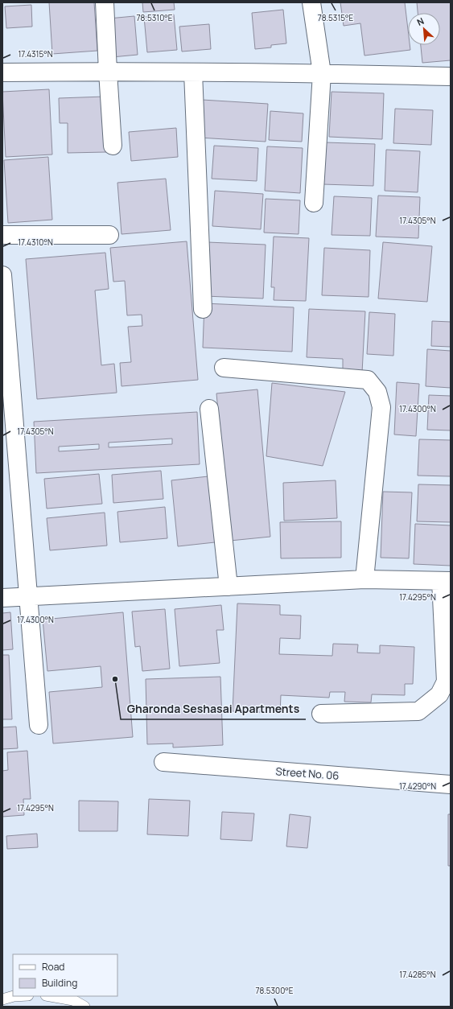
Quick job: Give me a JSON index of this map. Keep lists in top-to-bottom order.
{
  "streets": {
    "street": ["Street No. 06"]
  },
  "places": ["Gharonda Seshasai Apartments"],
  "legend": ["Road", "Building"],
  "north": "top left",
  "coordinates": [
    "78.5310°E",
    "78.5315°E",
    "17.4315°N",
    "17.4305°N",
    "17.4310°N",
    "17.4300°N",
    "17.4295°N",
    "17.4290°N",
    "17.4285°N",
    "78.5300°E"
  ]
}
